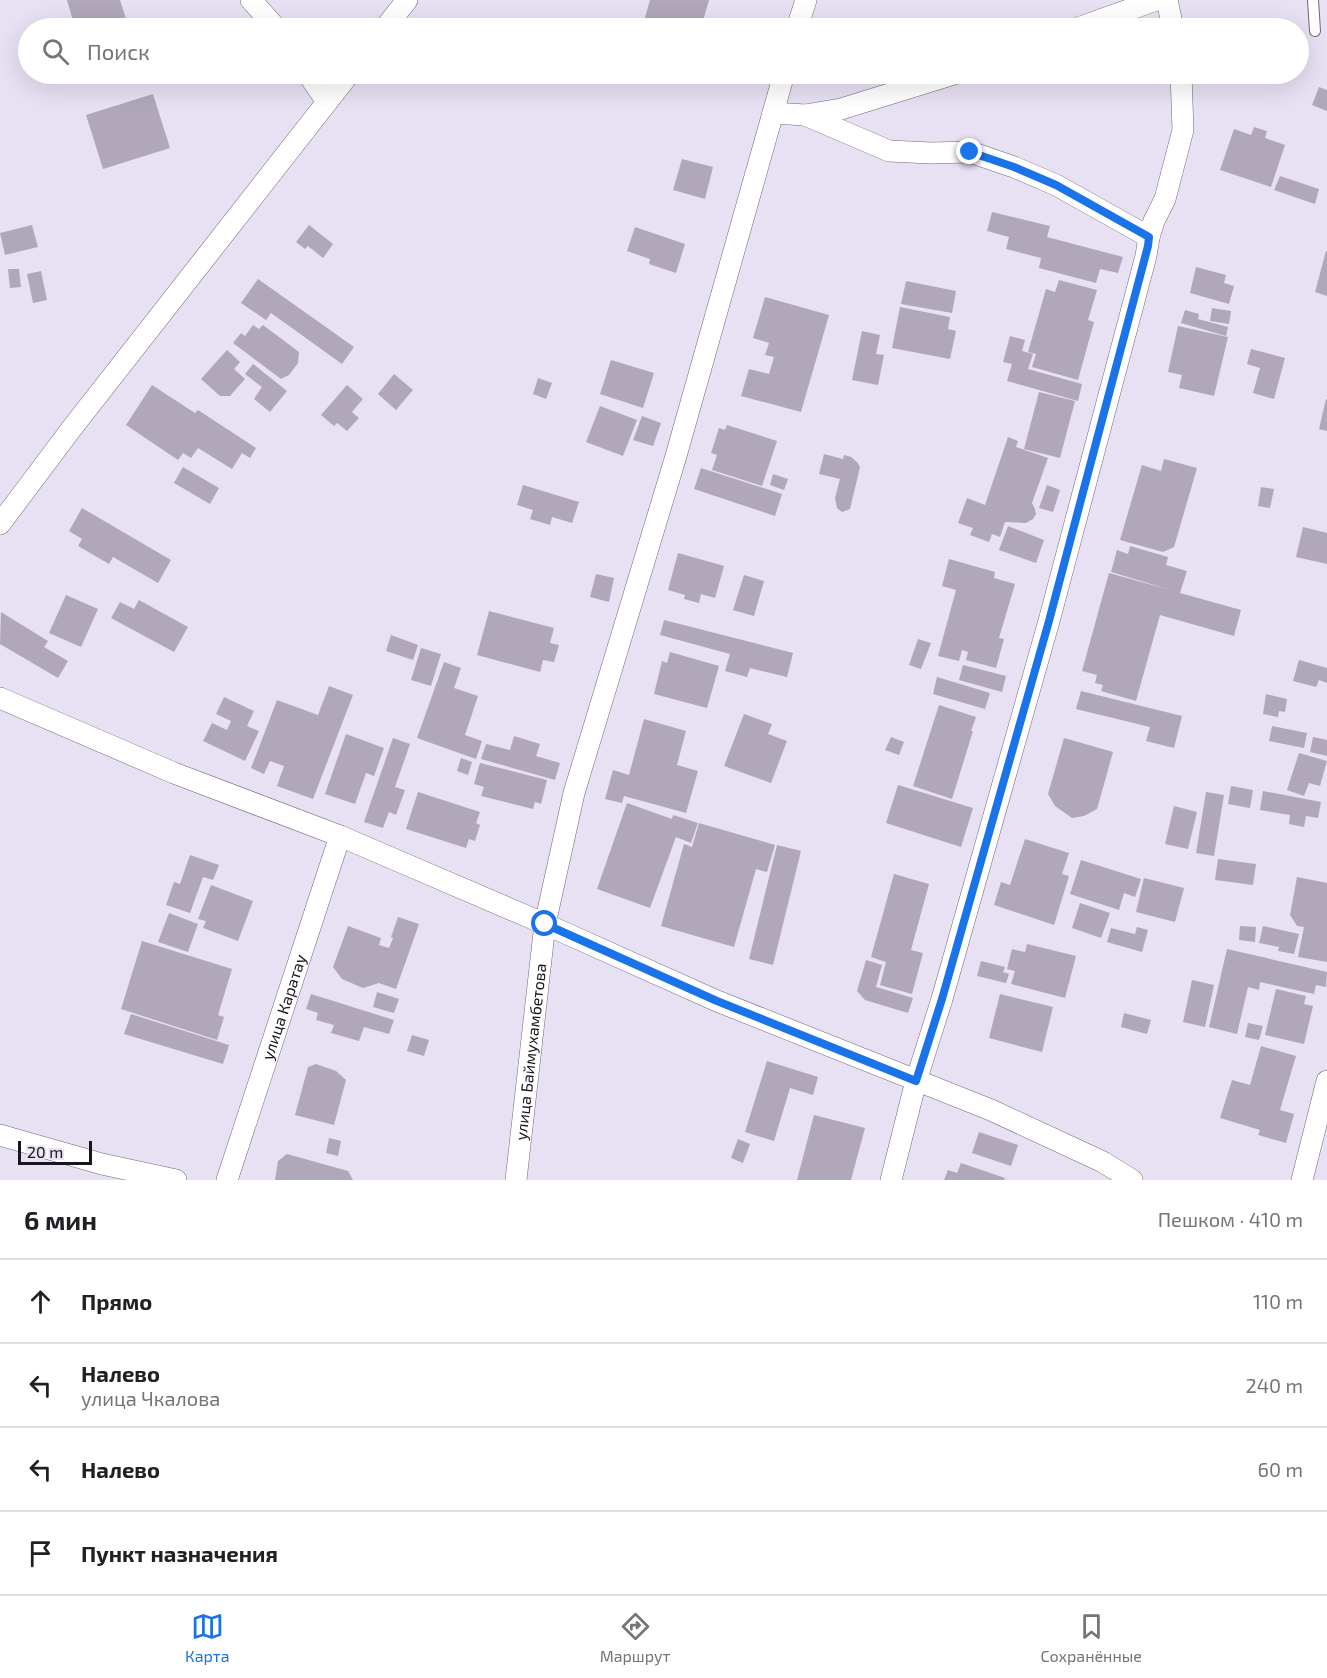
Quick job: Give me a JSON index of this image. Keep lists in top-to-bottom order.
{
  "streets": {
    "street": ["улица Каратау", "улица Баймухамбетова"]
  },
  "scale_bar": "20 m",
  "page": {
    "search": "Поиск",
    "scale": "20 m",
    "heading": ["6 мин", "Пешком · 410 m"],
    "list": [
      ["Прямо", "110 m"],
      ["Налево", "улица Чкалова", "240 m"],
      ["Налево", "60 m"],
      "Пункт назначения"
    ],
    "nav": ["Карта", "Маршрут", "Сохранённые"]
  }
}
